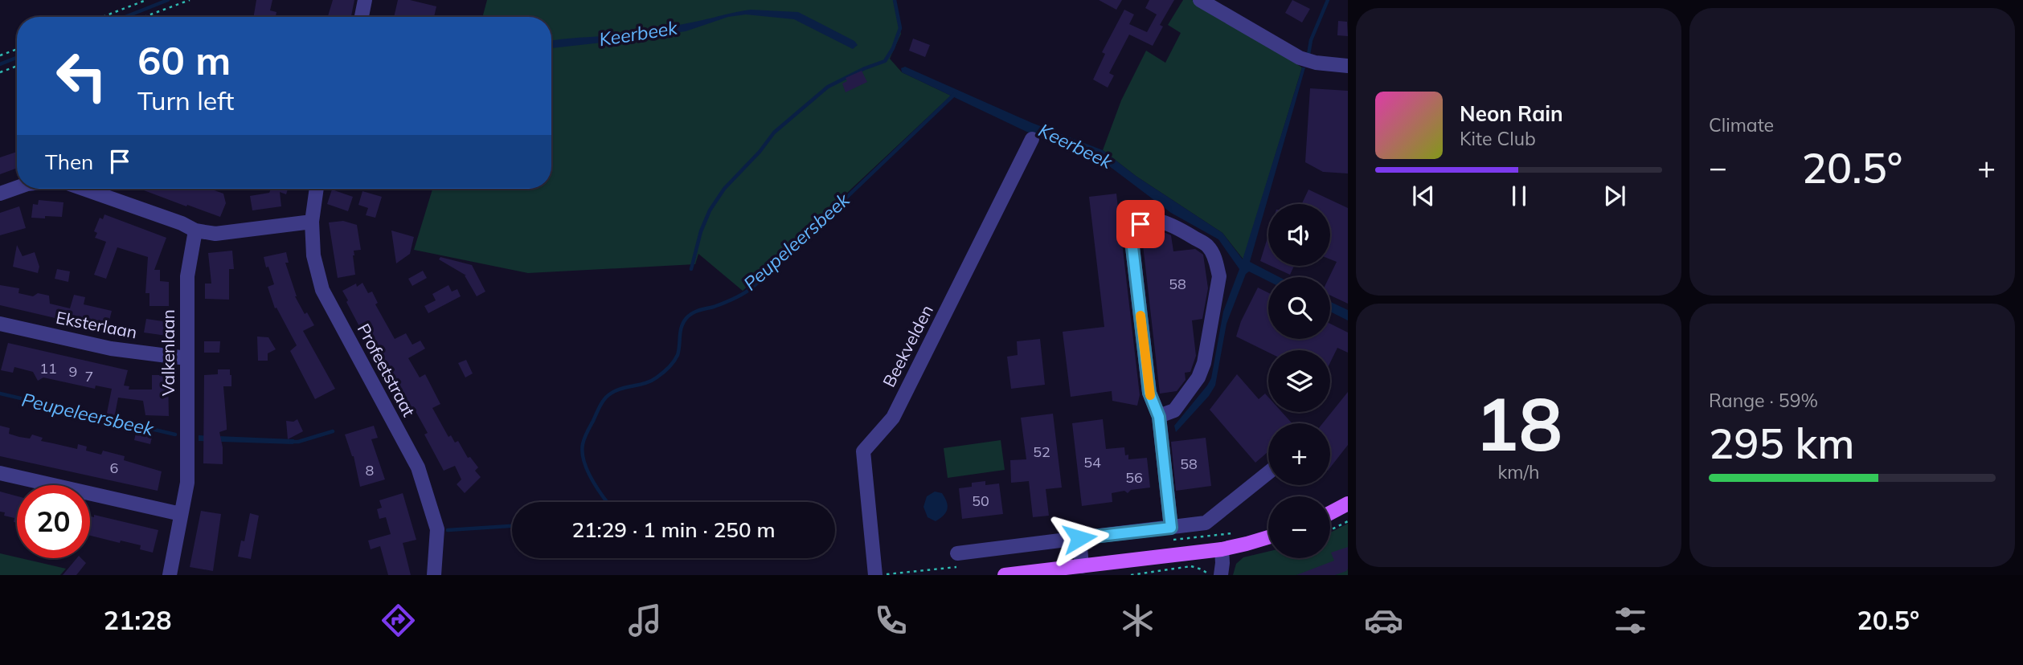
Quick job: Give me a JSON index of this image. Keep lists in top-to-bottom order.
{
  "streets": {
    "street": [
      "Eksterlaan",
      "Beekvelden",
      "Valkenlaan",
      "Profeetstraat"
    ]
  },
  "crossings": [
    ["Eksterlaan", "Valkenlaan"]
  ],
  "water": ["Keerbeek", "Peupeleersbeek"],
  "house_numbers": [
    "58",
    "11",
    "9",
    "7",
    "52",
    "54",
    "58",
    "6",
    "8",
    "56",
    "50"
  ],
  "page": {
    "tile": [
      "Climate",
      ["18", "km/h"],
      ["Range · 59%", "295 km"]
    ],
    "turn": ["60 m", "Turn left"],
    "song": ["Neon Rain", "Kite Club"],
    "then": "Then",
    "heat": ["−", "20.5°", "+"],
    "map_buttons": ["+", "−"],
    "limit": "20",
    "trip": "21:29 · 1 min · 250 m",
    "tabs": ["21:28", "20.5°"]
  }
}
